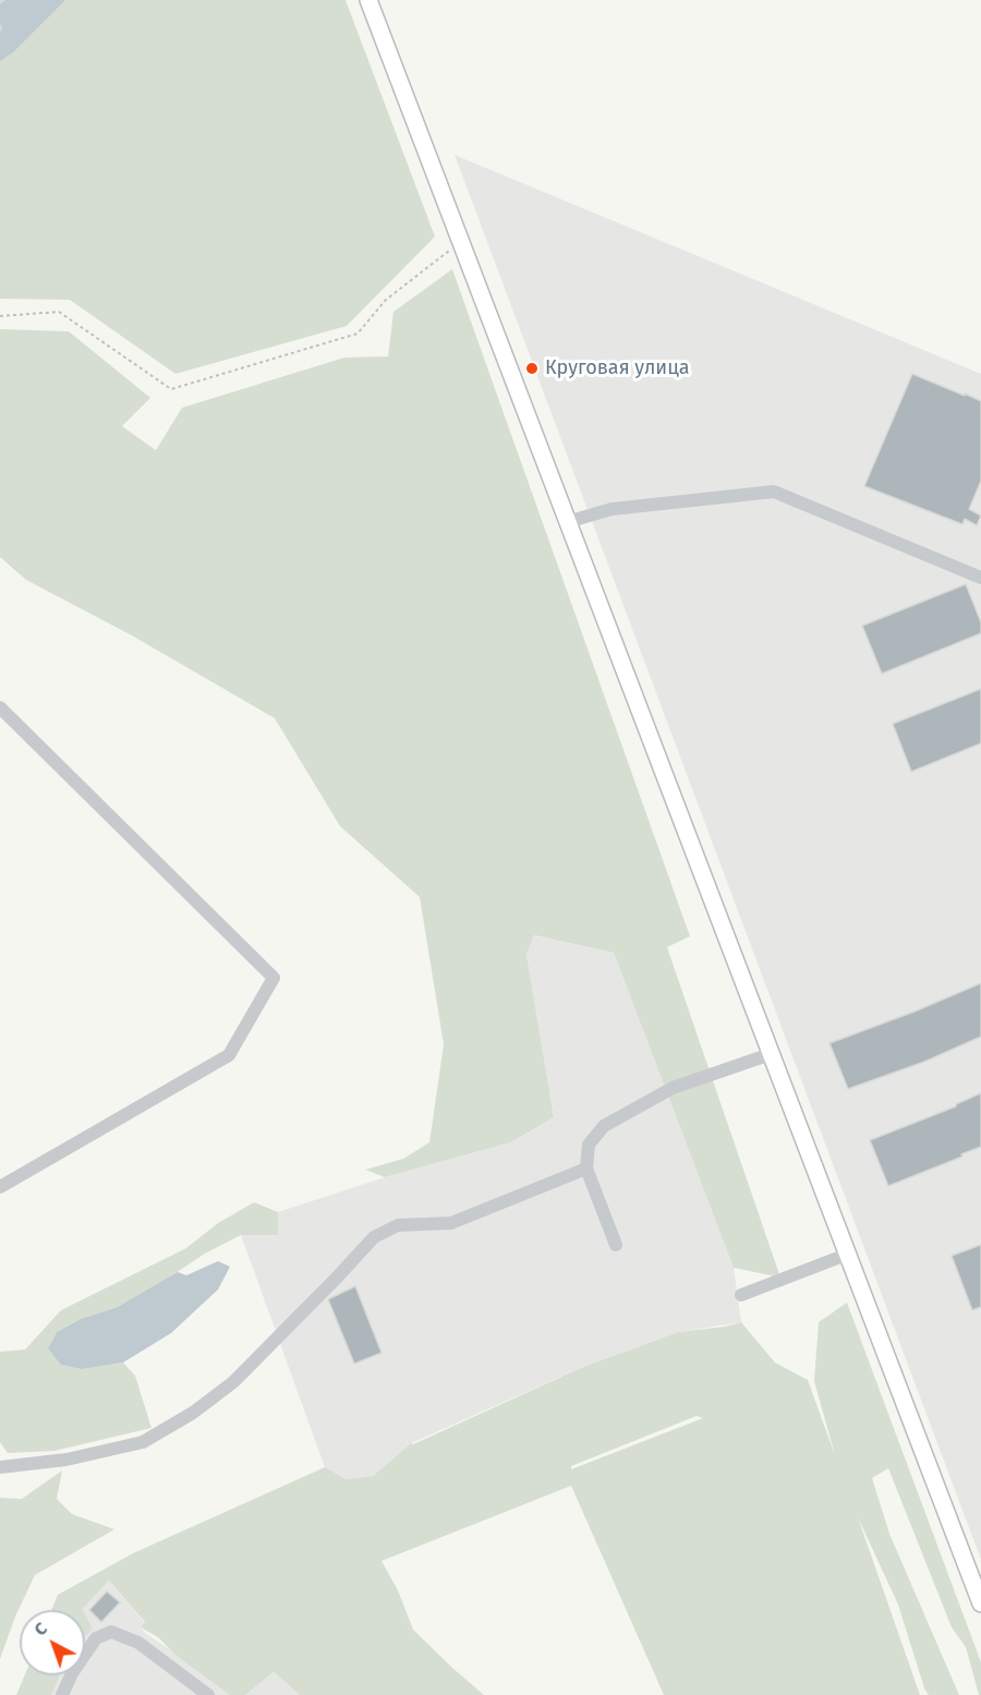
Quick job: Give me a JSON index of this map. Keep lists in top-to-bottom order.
{
  "places": ["Круговая улица"],
  "north": "top left"
}
